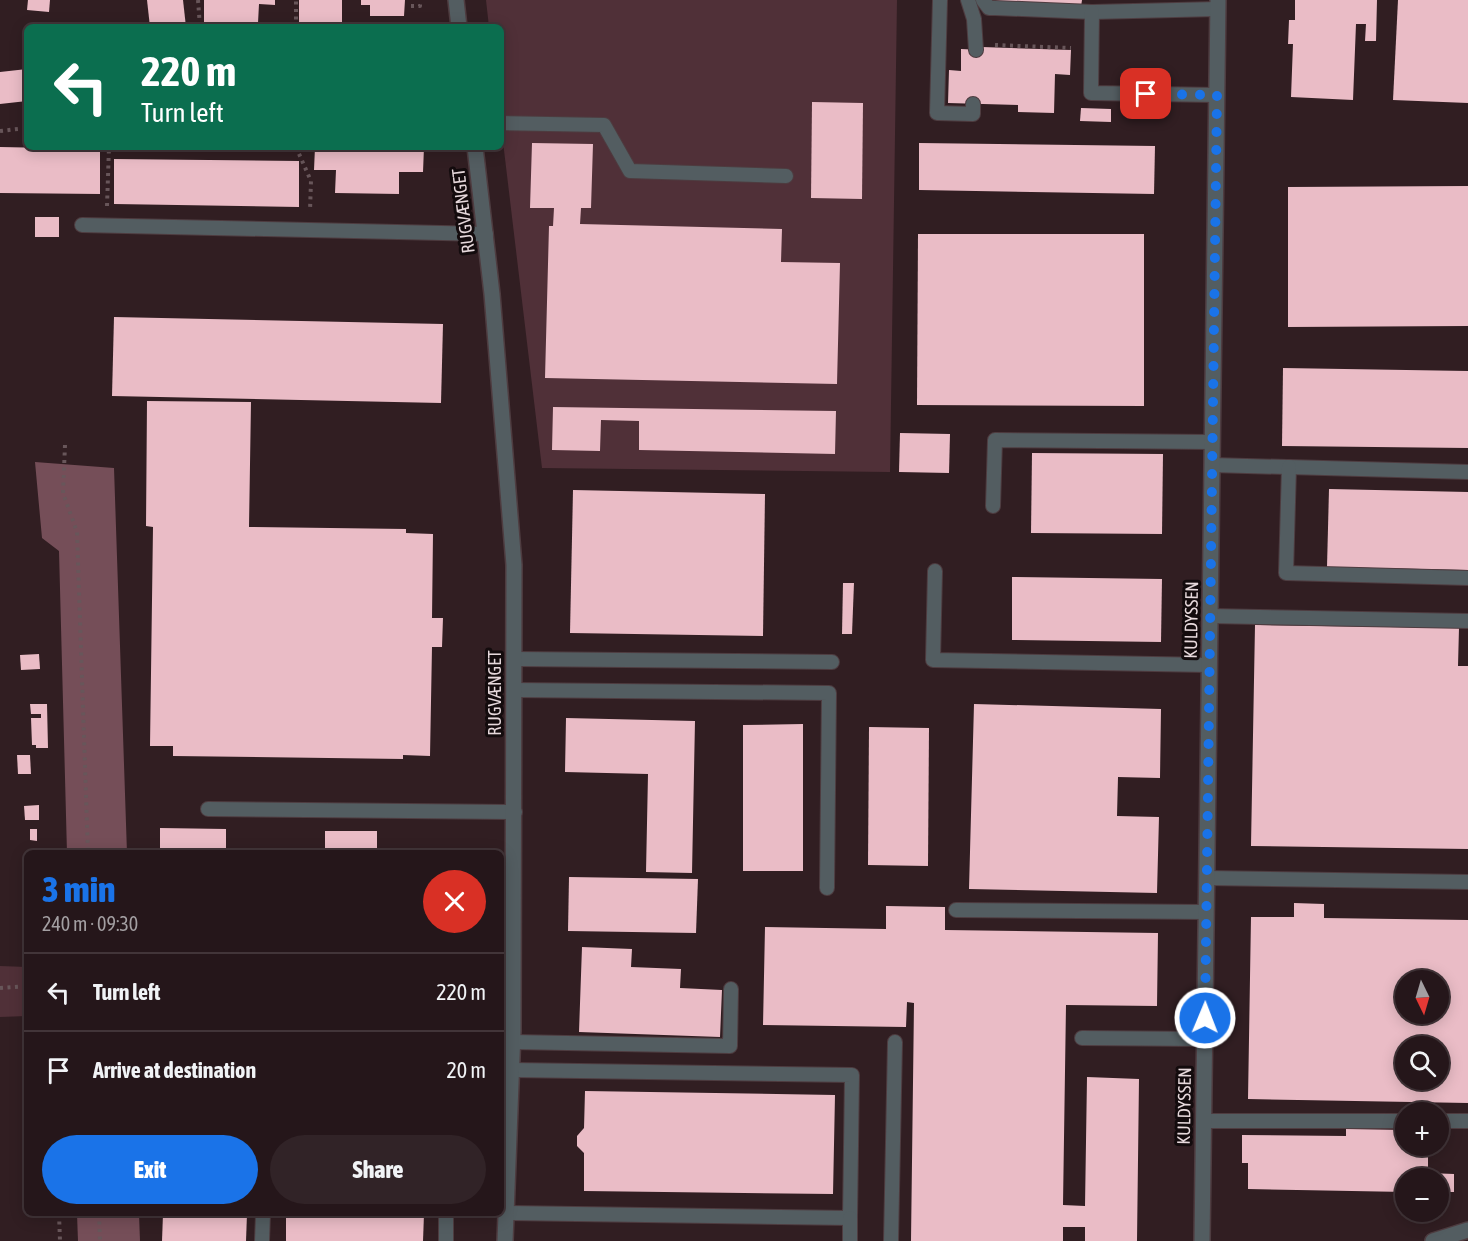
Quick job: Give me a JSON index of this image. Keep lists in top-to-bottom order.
{
  "streets": {
    "street": ["RUGVÆNGET", "KULDYSSEN"]
  },
  "north": "bottom",
  "page": {
    "turn": ["220 m", "Turn left"],
    "heading": ["3 min", "240 m · 09:30"],
    "list": [
      {
        "name": "Turn left",
        "value": "220 m"
      },
      {
        "name": "Arrive at destination",
        "value": "20 m"
      }
    ],
    "map_buttons": ["+", "−"],
    "buttons": ["Exit", "Share"]
  }
}
